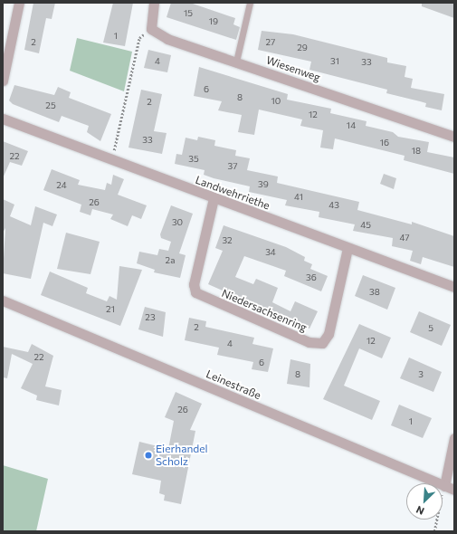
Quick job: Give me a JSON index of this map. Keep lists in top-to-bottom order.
{
  "streets": {
    "street": [
      "Wiesenweg",
      "Landwehrriethe",
      "Niedersachsenring",
      "Leinestraße"
    ]
  },
  "crossings": [
    ["Landwehrriethe", "Niedersachsenring"]
  ],
  "places": ["Eierhandel Scholz"],
  "house_numbers": [
    "15",
    "19",
    "1",
    "2",
    "27",
    "29",
    "4",
    "31",
    "33",
    "6",
    "8",
    "10",
    "2",
    "25",
    "12",
    "14",
    "33",
    "16",
    "18",
    "22",
    "35",
    "37",
    "39",
    "24",
    "41",
    "26",
    "43",
    "30",
    "45",
    "47",
    "32",
    "34",
    "2a",
    "36",
    "38",
    "21",
    "23",
    "2",
    "5",
    "12",
    "4",
    "22",
    "6",
    "8",
    "3",
    "26",
    "1"
  ],
  "north": "bottom left"
}
